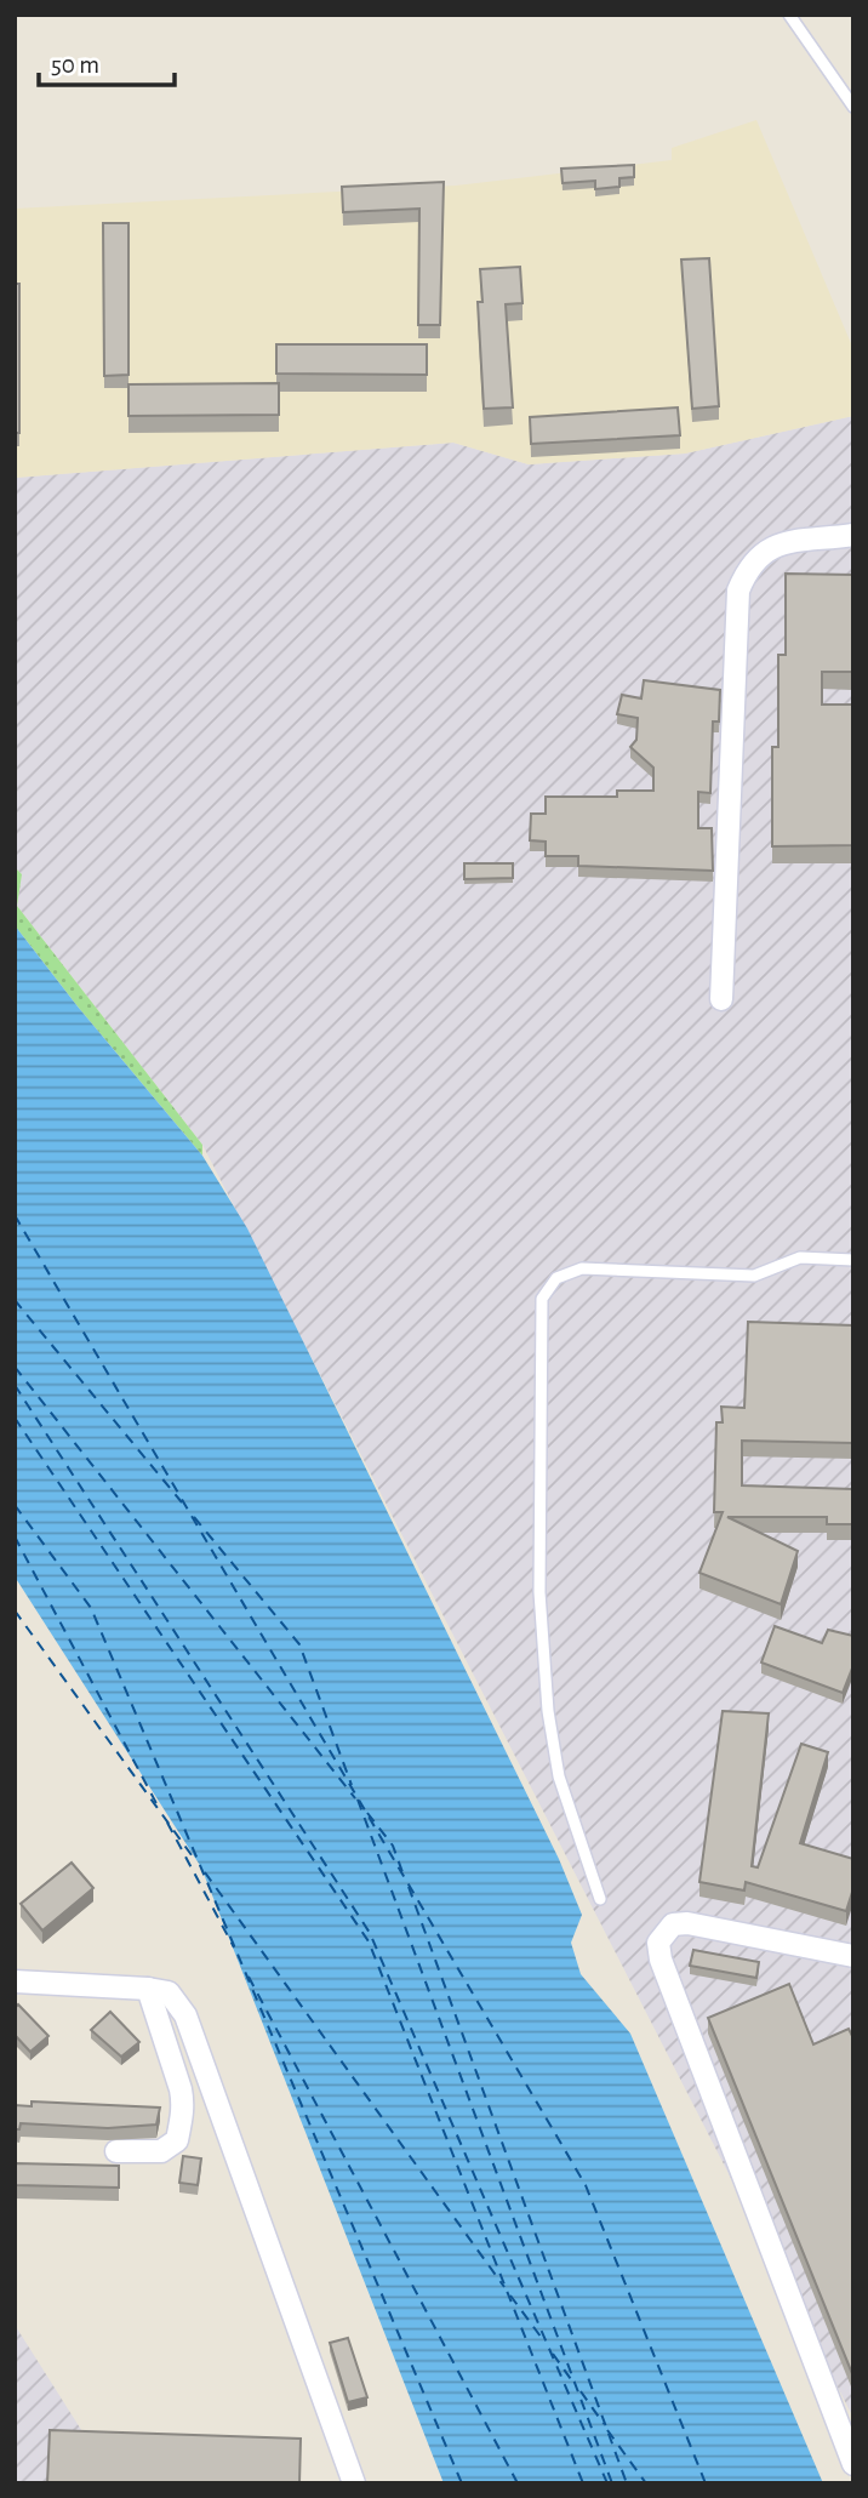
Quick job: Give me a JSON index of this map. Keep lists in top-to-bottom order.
{
  "scale_bar": "50 m"
}
